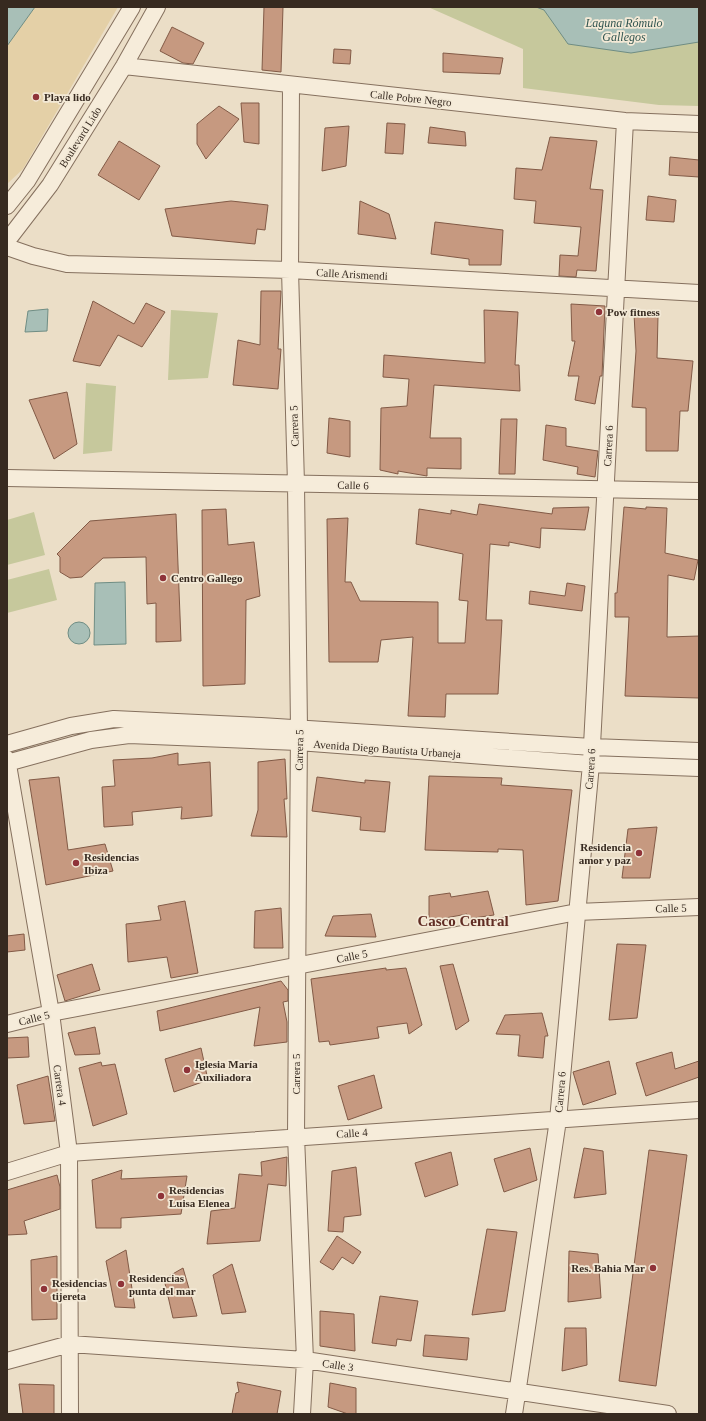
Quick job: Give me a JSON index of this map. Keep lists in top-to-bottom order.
{
  "streets": {
    "street": [
      "Calle Pobre Negro",
      "Boulevard Lido",
      "Calle Arismendi",
      "Carrera 5",
      "Carrera 6",
      "Calle 6",
      "Avenida Diego Bautista Urbaneja",
      "Calle 5",
      "Carrera 4",
      "Calle 4",
      "Calle 3"
    ]
  },
  "crossings": [
    ["Calle Pobre Negro", "Boulevard Lido"],
    ["Calle Pobre Negro", "Carrera 5"],
    ["Calle Pobre Negro", "Carrera 6"],
    ["Calle Arismendi", "Carrera 5"],
    ["Calle Arismendi", "Carrera 6"],
    ["Carrera 5", "Calle 6"],
    ["Carrera 5", "Avenida Diego Bautista Urbaneja"],
    ["Carrera 5", "Calle 5"],
    ["Carrera 5", "Calle 4"],
    ["Carrera 5", "Calle 3"],
    ["Carrera 6", "Calle 6"],
    ["Carrera 6", "Avenida Diego Bautista Urbaneja"],
    ["Carrera 6", "Calle 5"],
    ["Carrera 6", "Calle 4"],
    ["Carrera 6", "Calle 3"],
    ["Avenida Diego Bautista Urbaneja", "Carrera 4"],
    ["Calle 5", "Carrera 4"],
    ["Carrera 4", "Calle 4"],
    ["Carrera 4", "Calle 3"]
  ],
  "districts": ["Casco Central"],
  "water": ["Laguna Rómulo Gallegos"],
  "places": [
    "Playa lido",
    "Pow fitness",
    "Centro Gallego",
    "Residencia amor y paz",
    "Residencias Ibiza",
    "Iglesia María Auxiliadora",
    "Residencias Luisa Elenea",
    "Res. Bahia Mar",
    "Residencias punta del mar",
    "Residencias tijereta"
  ]
}
